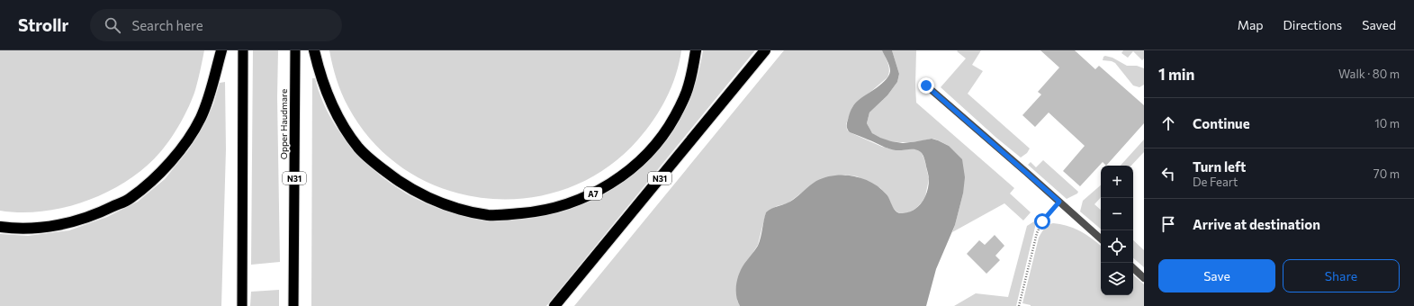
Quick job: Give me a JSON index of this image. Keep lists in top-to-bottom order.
{
  "streets": {
    "highway": ["Opper Haudmare", "N31", "A7"]
  },
  "page": {
    "header": "Strollr",
    "search": "Search here",
    "nav": ["Map", "Directions", "Saved"],
    "heading": ["1 min", "Walk · 80 m"],
    "list": [
      ["Continue", "10 m"],
      ["Turn left", "De Feart", "70 m"],
      "Arrive at destination"
    ],
    "map_buttons": ["+", "−"],
    "buttons": ["Save", "Share"]
  }
}
